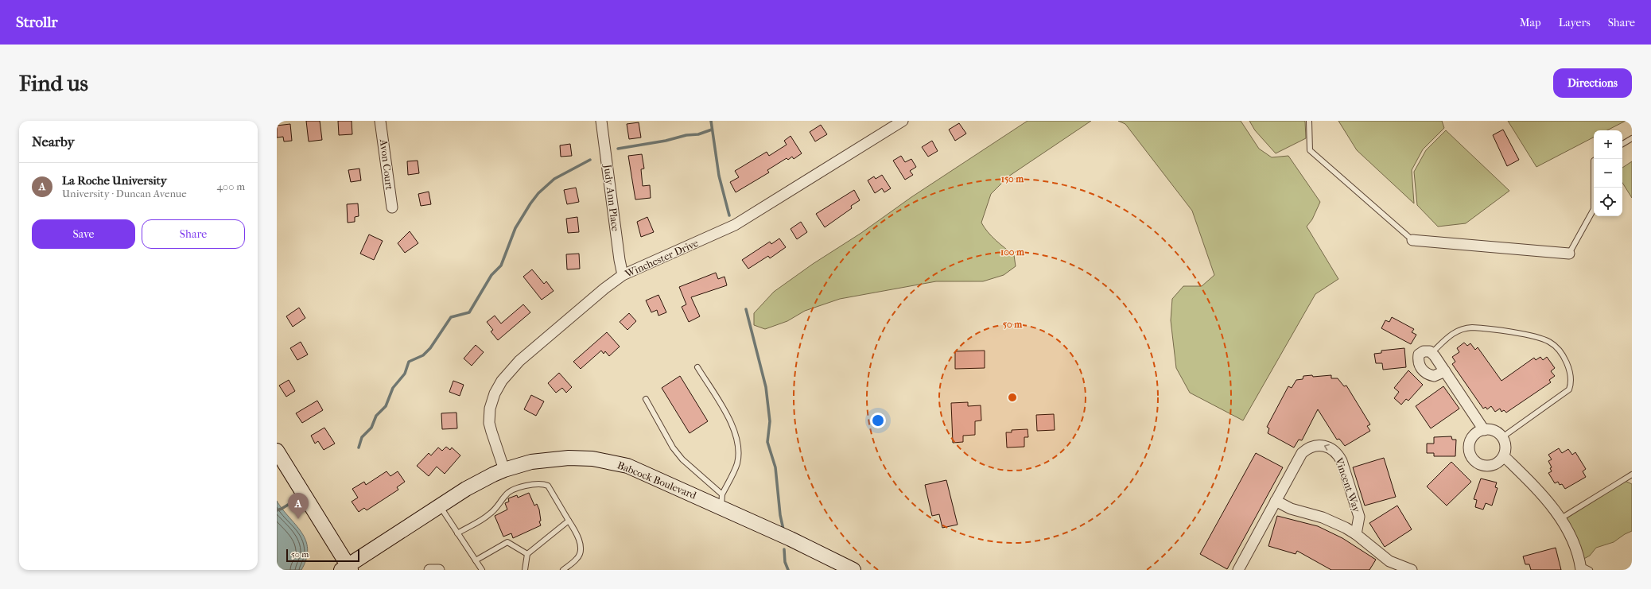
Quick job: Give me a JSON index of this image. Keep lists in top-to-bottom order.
{
  "streets": {
    "street": [
      "Avon Court",
      "Judy Ann Place",
      "Winchester Drive",
      "Babcock Boulevard",
      "Vincent Way"
    ]
  },
  "crossings": [
    ["Judy Ann Place", "Winchester Drive"],
    ["Winchester Drive", "Babcock Boulevard"]
  ],
  "scale_bar": "50 m",
  "page": {
    "header": "Strollr",
    "nav": ["Map", "Layers", "Share"],
    "buttons": [
      "Directions",
      ["Save", "Share"]
    ],
    "title": "Find us",
    "heading": "Nearby",
    "map_buttons": ["+", "−"],
    "list": [
      {
        "mark": "A",
        "name": "La Roche University",
        "note": "University · Duncan Avenue",
        "value": "400 m"
      }
    ],
    "pins": "A",
    "scale": "50 m"
  },
  "rings": ["150 m", "100 m", "50 m"]
}
